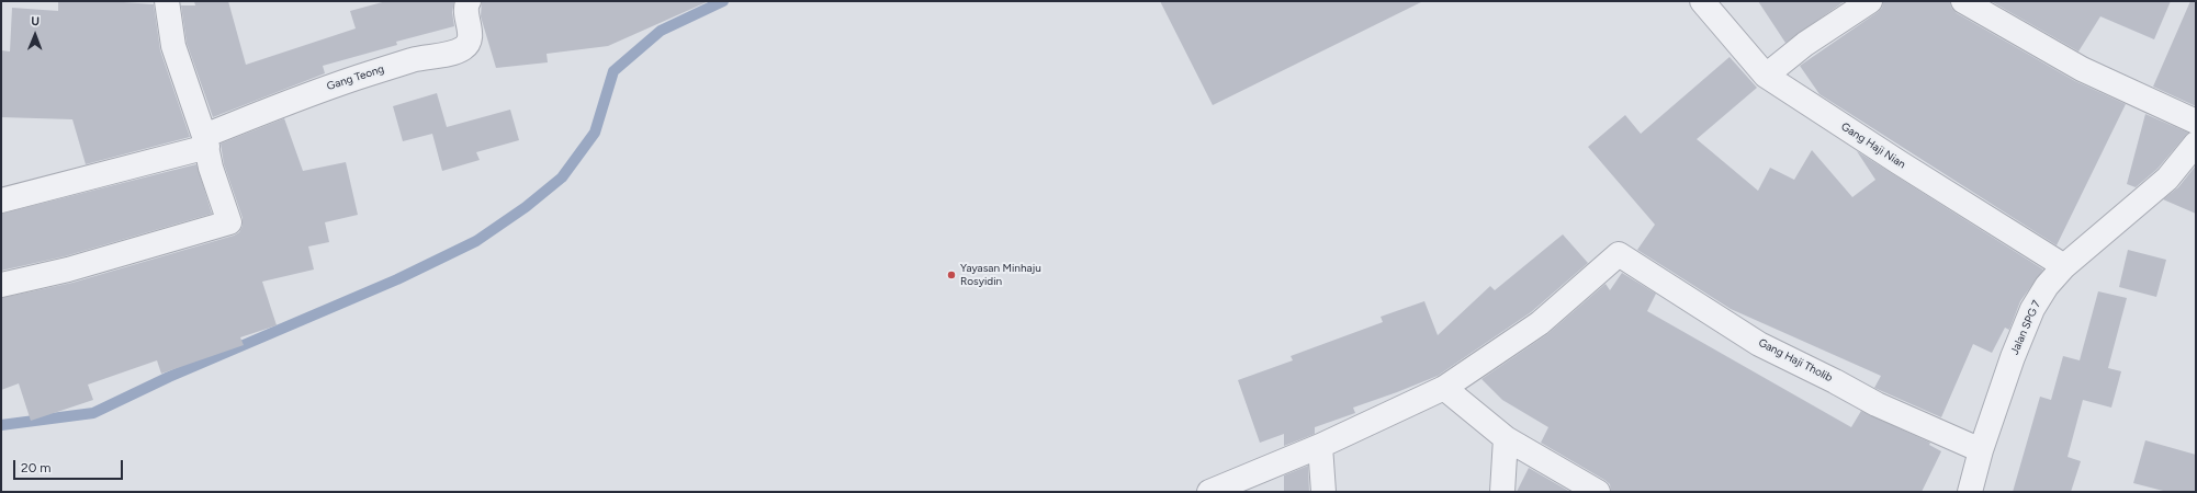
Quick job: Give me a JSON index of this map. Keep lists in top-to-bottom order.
{
  "streets": {
    "street": [
      "Gang Teong",
      "Gang Haji Nian",
      "Jalan SPG 7",
      "Gang Haji Tholib"
    ]
  },
  "crossings": [
    ["Gang Haji Nian", "Jalan SPG 7"],
    ["Jalan SPG 7", "Gang Haji Tholib"]
  ],
  "places": ["Yayasan Minhaju Rosyidin"],
  "scale_bar": "20 m",
  "north": "top"
}
